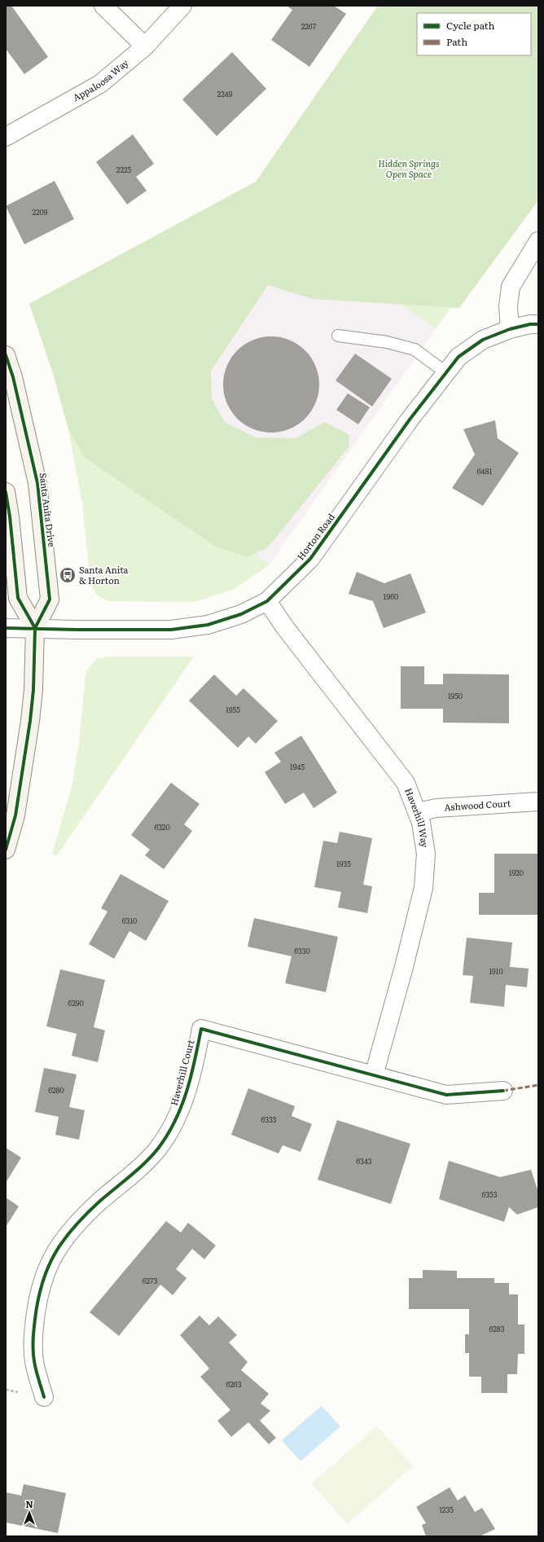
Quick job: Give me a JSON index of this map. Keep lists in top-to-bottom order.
{
  "streets": {
    "main road": ["Santa Anita Drive"],
    "street": [
      "Appaloosa Way",
      "Horton Road",
      "Ashwood Court",
      "Haverhill Way",
      "Haverhill Court"
    ]
  },
  "crossings": [
    ["Santa Anita Drive", "Horton Road"],
    ["Horton Road", "Haverhill Way"],
    ["Ashwood Court", "Haverhill Way"],
    ["Haverhill Way", "Haverhill Court"]
  ],
  "parks": ["Hidden Springs Open Space"],
  "places": {
    "bus stop": ["Santa Anita & Horton"]
  },
  "house_numbers": [
    "2267",
    "2249",
    "2225",
    "2209",
    "6481",
    "1960",
    "1950",
    "1955",
    "1945",
    "6320",
    "1935",
    "1920",
    "6310",
    "6330",
    "1910",
    "6290",
    "6280",
    "6333",
    "6343",
    "6353",
    "6273",
    "6283",
    "6263",
    "1235"
  ],
  "legend": ["Cycle path", "Path"],
  "north": "top"
}
